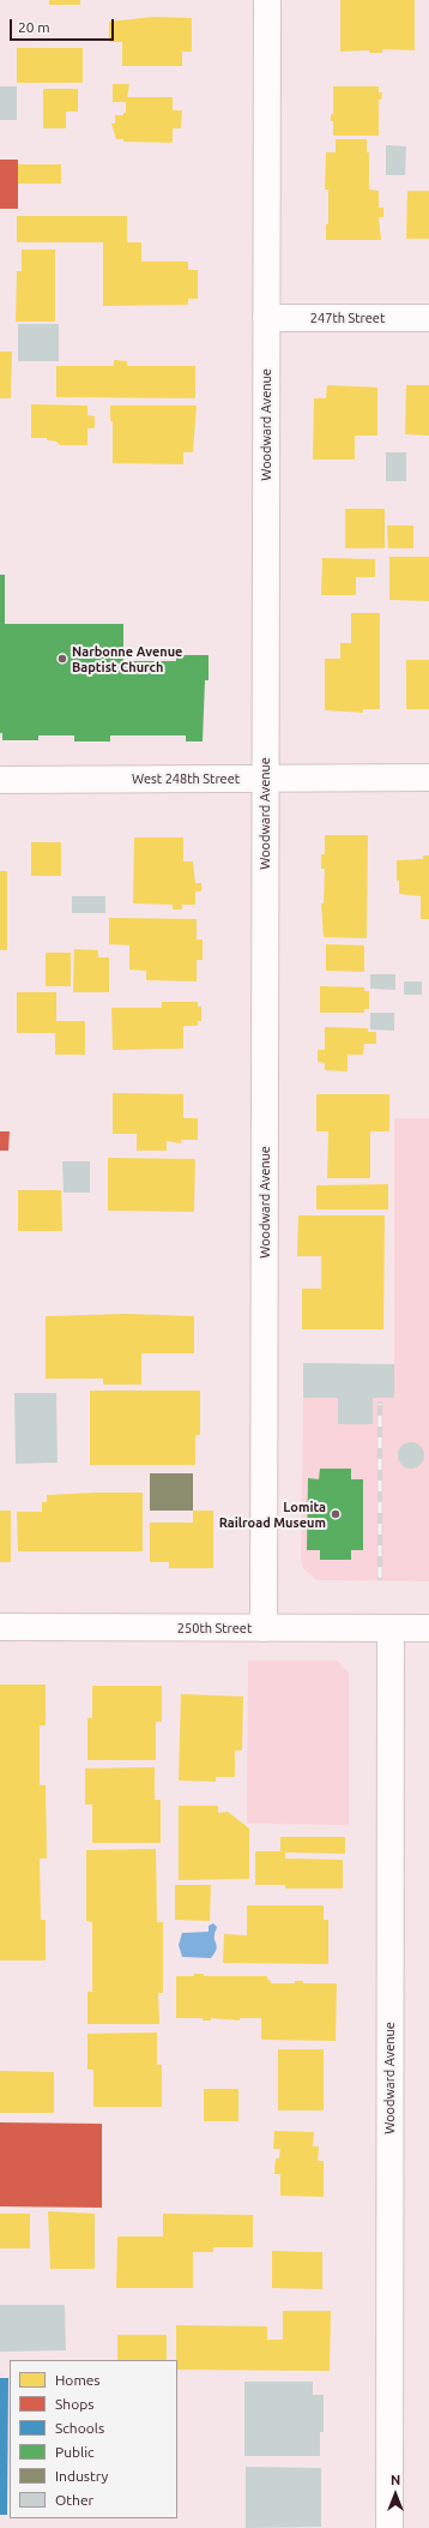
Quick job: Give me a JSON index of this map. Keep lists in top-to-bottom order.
{
  "streets": {
    "street": [
      "247th Street",
      "Woodward Avenue",
      "West 248th Street",
      "250th Street"
    ]
  },
  "crossings": [
    ["247th Street", "Woodward Avenue"],
    ["Woodward Avenue", "West 248th Street"],
    ["Woodward Avenue", "250th Street"]
  ],
  "places": ["Narbonne Avenue Baptist Church", "Lomita Railroad Museum"],
  "legend": [
    "Homes",
    "Shops",
    "Schools",
    "Public",
    "Industry",
    "Other"
  ],
  "scale_bar": "20 m",
  "north": "top"
}
